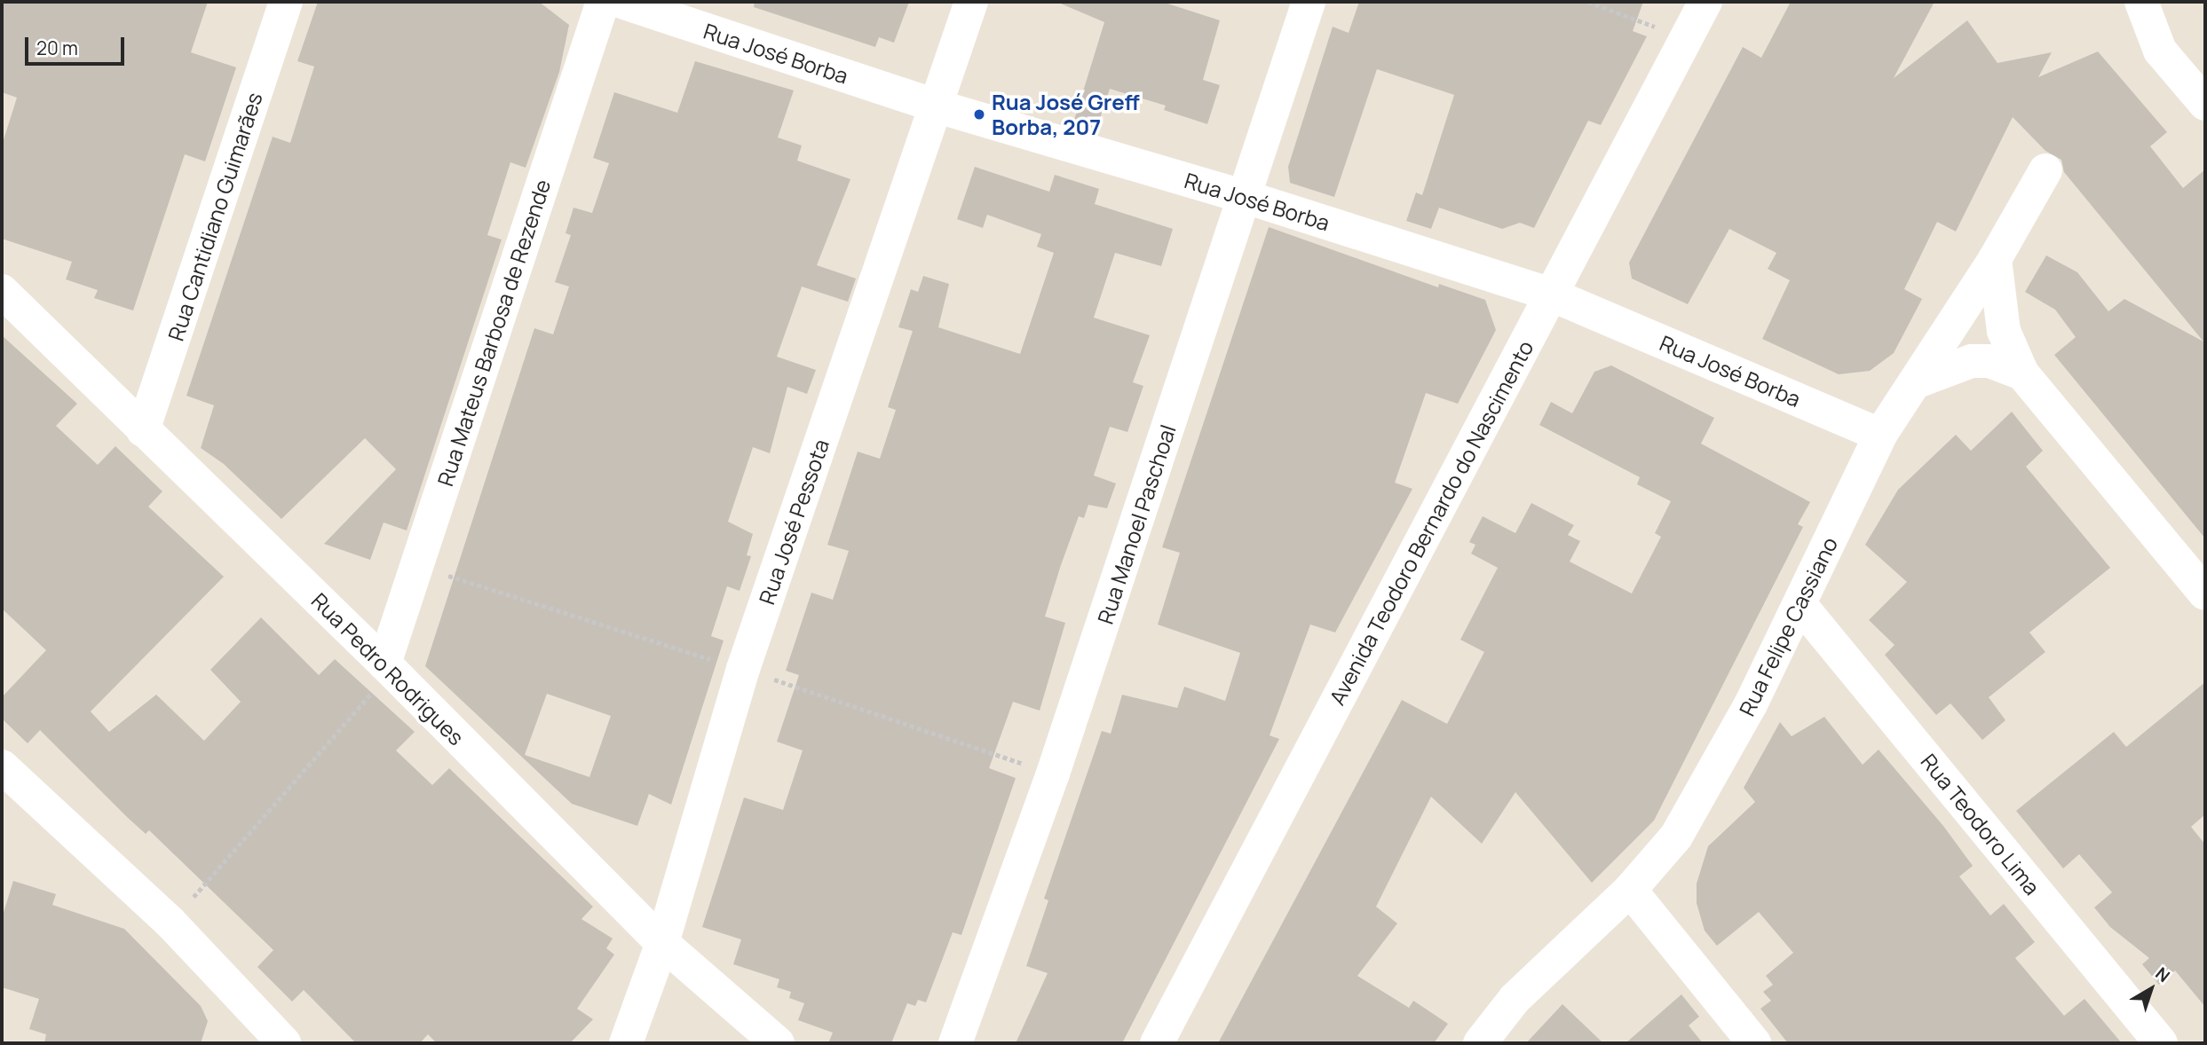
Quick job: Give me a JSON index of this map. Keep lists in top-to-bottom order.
{
  "streets": {
    "street": [
      "Rua José Borba",
      "Rua Cantidiano Guimarães",
      "Rua Mateus Barbosa de Rezende",
      "Rua José Pessota",
      "Avenida Teodoro Bernardo do Nascimento",
      "Rua Manoel Paschoal",
      "Rua Felipe Cassiano",
      "Rua Pedro Rodrigues",
      "Rua Teodoro Lima"
    ]
  },
  "crossings": [
    ["Rua José Borba", "Rua José Pessota"],
    ["Rua José Borba", "Avenida Teodoro Bernardo do Nascimento"],
    ["Rua José Borba", "Rua Manoel Paschoal"],
    ["Rua José Borba", "Rua Felipe Cassiano"],
    ["Rua Cantidiano Guimarães", "Rua Pedro Rodrigues"],
    ["Rua Mateus Barbosa de Rezende", "Rua Pedro Rodrigues"],
    ["Rua José Pessota", "Rua Pedro Rodrigues"],
    ["Rua Felipe Cassiano", "Rua Teodoro Lima"]
  ],
  "places": ["Rua José Greff Borba, 207"],
  "scale_bar": "20 m",
  "north": "top right"
}
